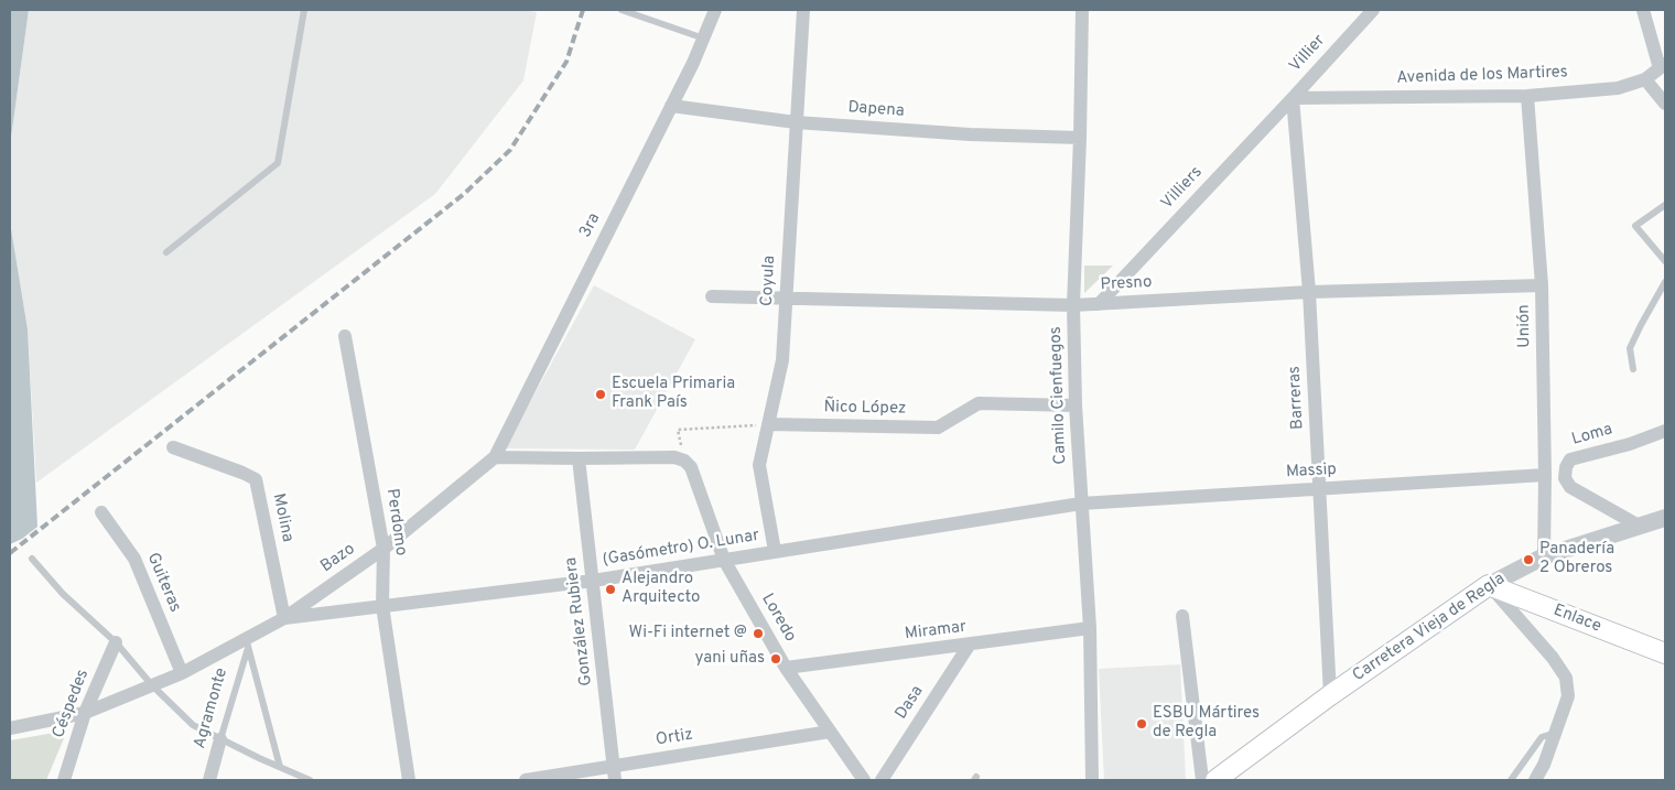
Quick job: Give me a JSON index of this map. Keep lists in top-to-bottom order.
{
  "streets": {
    "main road": ["Enlace", "Carretera Vieja de Regla"],
    "street": [
      "Villier",
      "Avenida de los Martires",
      "Dapena",
      "Villiers",
      "3ra",
      "Coyula",
      "Presno",
      "Unión",
      "Camilo Cienfuegos",
      "Barreras",
      "Ñico López",
      "Loma",
      "Massip",
      "Molina",
      "Perdomo",
      "(Gasómetro) O. Lunar",
      "Bazo",
      "Guiteras",
      "Loredo",
      "González Rubiera",
      "Miramar",
      "Dasa",
      "Céspedes",
      "Agramonte",
      "Ortiz"
    ]
  },
  "crossings": [
    ["Villier", "Avenida de los Martires"],
    ["Villier", "Villiers"],
    ["Villier", "Barreras"],
    ["Avenida de los Martires", "Villiers"],
    ["Avenida de los Martires", "Unión"],
    ["Avenida de los Martires", "Barreras"],
    ["Dapena", "3ra"],
    ["Dapena", "Coyula"],
    ["Dapena", "Camilo Cienfuegos"],
    ["Villiers", "Presno"],
    ["Villiers", "Barreras"],
    ["3ra", "Bazo"],
    ["Coyula", "Presno"],
    ["Coyula", "Ñico López"],
    ["Coyula", "(Gasómetro) O. Lunar"],
    ["Presno", "Unión"],
    ["Presno", "Camilo Cienfuegos"],
    ["Presno", "Barreras"],
    ["Unión", "Massip"],
    ["Unión", "Carretera Vieja de Regla"],
    ["Camilo Cienfuegos", "Ñico López"],
    ["Camilo Cienfuegos", "Massip"],
    ["Camilo Cienfuegos", "(Gasómetro) O. Lunar"],
    ["Camilo Cienfuegos", "Miramar"],
    ["Barreras", "Massip"],
    ["Barreras", "Carretera Vieja de Regla"],
    ["Loma", "Carretera Vieja de Regla"],
    ["Massip", "(Gasómetro) O. Lunar"],
    ["Molina", "(Gasómetro) O. Lunar"],
    ["Molina", "Bazo"],
    ["Perdomo", "(Gasómetro) O. Lunar"],
    ["Perdomo", "Bazo"],
    ["(Gasómetro) O. Lunar", "Bazo"],
    ["(Gasómetro) O. Lunar", "Loredo"],
    ["(Gasómetro) O. Lunar", "González Rubiera"],
    ["Bazo", "Guiteras"],
    ["Bazo", "Céspedes"],
    ["Bazo", "Agramonte"],
    ["Loredo", "Miramar"],
    ["Loredo", "Ortiz"],
    ["Enlace", "Carretera Vieja de Regla"],
    ["González Rubiera", "Ortiz"],
    ["Miramar", "Dasa"]
  ],
  "places": [
    "Escuela Primaria Frank País",
    "Panadería 2 Obreros",
    "Alejandro Arquitecto",
    "Wi-Fi internet @",
    "yani uñas",
    "ESBU Mártires de Regla"
  ]
}
